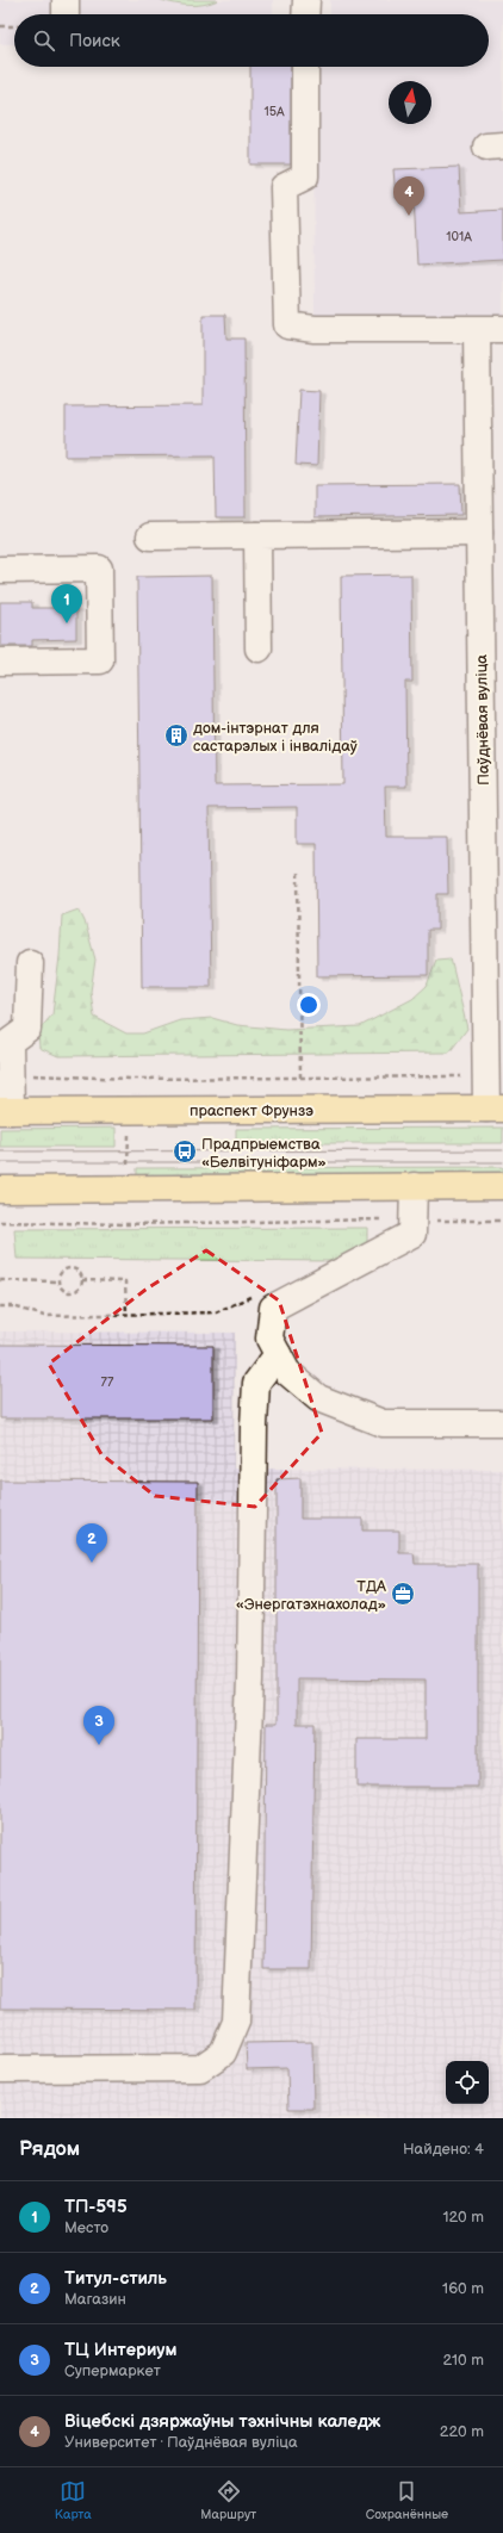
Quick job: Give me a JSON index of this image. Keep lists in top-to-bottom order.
{
  "streets": {
    "main road": ["праспект Фрунзэ"],
    "street": ["Паўднёвая вуліца"]
  },
  "crossings": [
    ["Паўднёвая вуліца", "праспект Фрунзэ"]
  ],
  "places": {
    "building": ["дом-інтэрнат для састарэлых і інвалідаў"],
    "bus stop": ["Прадпрыемства «Белвітуніфарм»"],
    "office": ["ТДА «Энергатэхнахолад»"]
  },
  "house_numbers": ["15А", "101А", "77"],
  "north": "top",
  "page": {
    "search": "Поиск",
    "pins": [
      "4",
      "1",
      "2",
      "3"
    ],
    "heading": ["Рядом", "Найдено: 4"],
    "list": [
      {
        "mark": "1",
        "name": "ТП-595",
        "note": "Место",
        "value": "120 m"
      },
      {
        "mark": "2",
        "name": "Титул-cтиль",
        "note": "Магазин",
        "value": "160 m"
      },
      {
        "mark": "3",
        "name": "ТЦ Интериум",
        "note": "Супермаркет",
        "value": "210 m"
      },
      {
        "mark": "4",
        "name": "Віцебскі дзяржаўны тэхнічны каледж",
        "note": "Университет · Паўднёвая вуліца",
        "value": "220 m"
      }
    ],
    "nav": ["Карта", "Маршрут", "Сохранённые"]
  }
}
